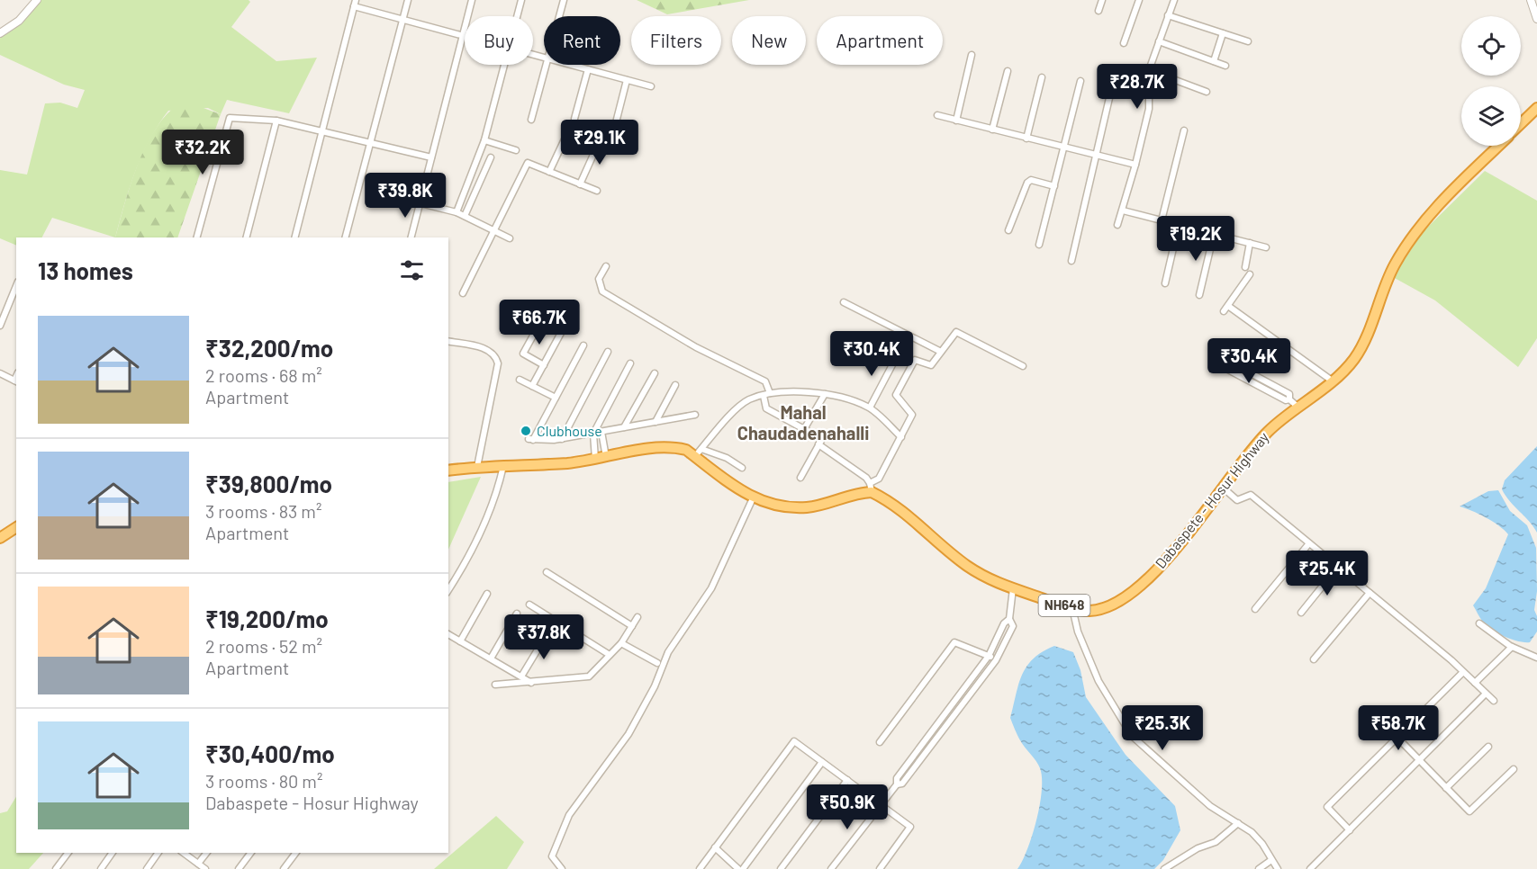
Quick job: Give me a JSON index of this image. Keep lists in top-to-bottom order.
{
  "streets": {
    "highway": ["Dabaspete - Hosur Highway", "NH648"]
  },
  "districts": ["Mahal Chaudadenahalli"],
  "places": ["Clubhouse"],
  "page": {
    "chip": [
      "Buy",
      "Rent",
      "Filters",
      "New",
      "Apartment"
    ],
    "price": [
      "₹28.7K",
      "₹29.1K",
      "₹32.2K",
      "₹39.8K",
      "₹19.2K",
      "₹66.7K",
      "₹30.4K",
      "₹30.4K",
      "₹25.4K",
      "₹37.8K",
      "₹25.3K",
      "₹58.7K",
      "₹50.9K"
    ],
    "heading": "13 homes",
    "list": [
      {
        "name": "₹32,200/mo",
        "note": "2 rooms · 68 m² · Apartment"
      },
      {
        "name": "₹39,800/mo",
        "note": "3 rooms · 83 m² · Apartment"
      },
      {
        "name": "₹19,200/mo",
        "note": "2 rooms · 52 m² · Apartment"
      },
      {
        "name": "₹30,400/mo",
        "note": "3 rooms · 80 m² · Dabaspete - Hosur Highway"
      }
    ]
  }
}
